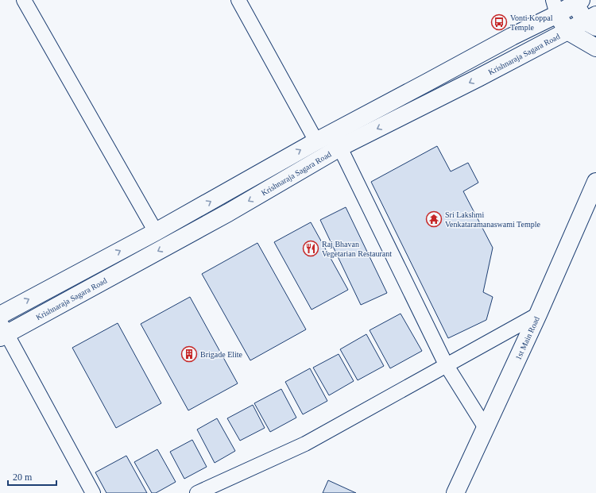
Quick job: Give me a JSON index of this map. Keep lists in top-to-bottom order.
{
  "streets": {
    "main road": ["Krishnaraja Sagara Road", "1st Main Road"]
  },
  "places": {
    "bus stop": ["Vonti Koppal Temple"],
    "temple": ["Sri Lakshmi Venkataramanaswami Temple"],
    "restaurant": ["Raj Bhavan Vegetarian Restaurant"],
    "building": ["Brigade Elite"]
  },
  "scale_bar": "20 m"
}
